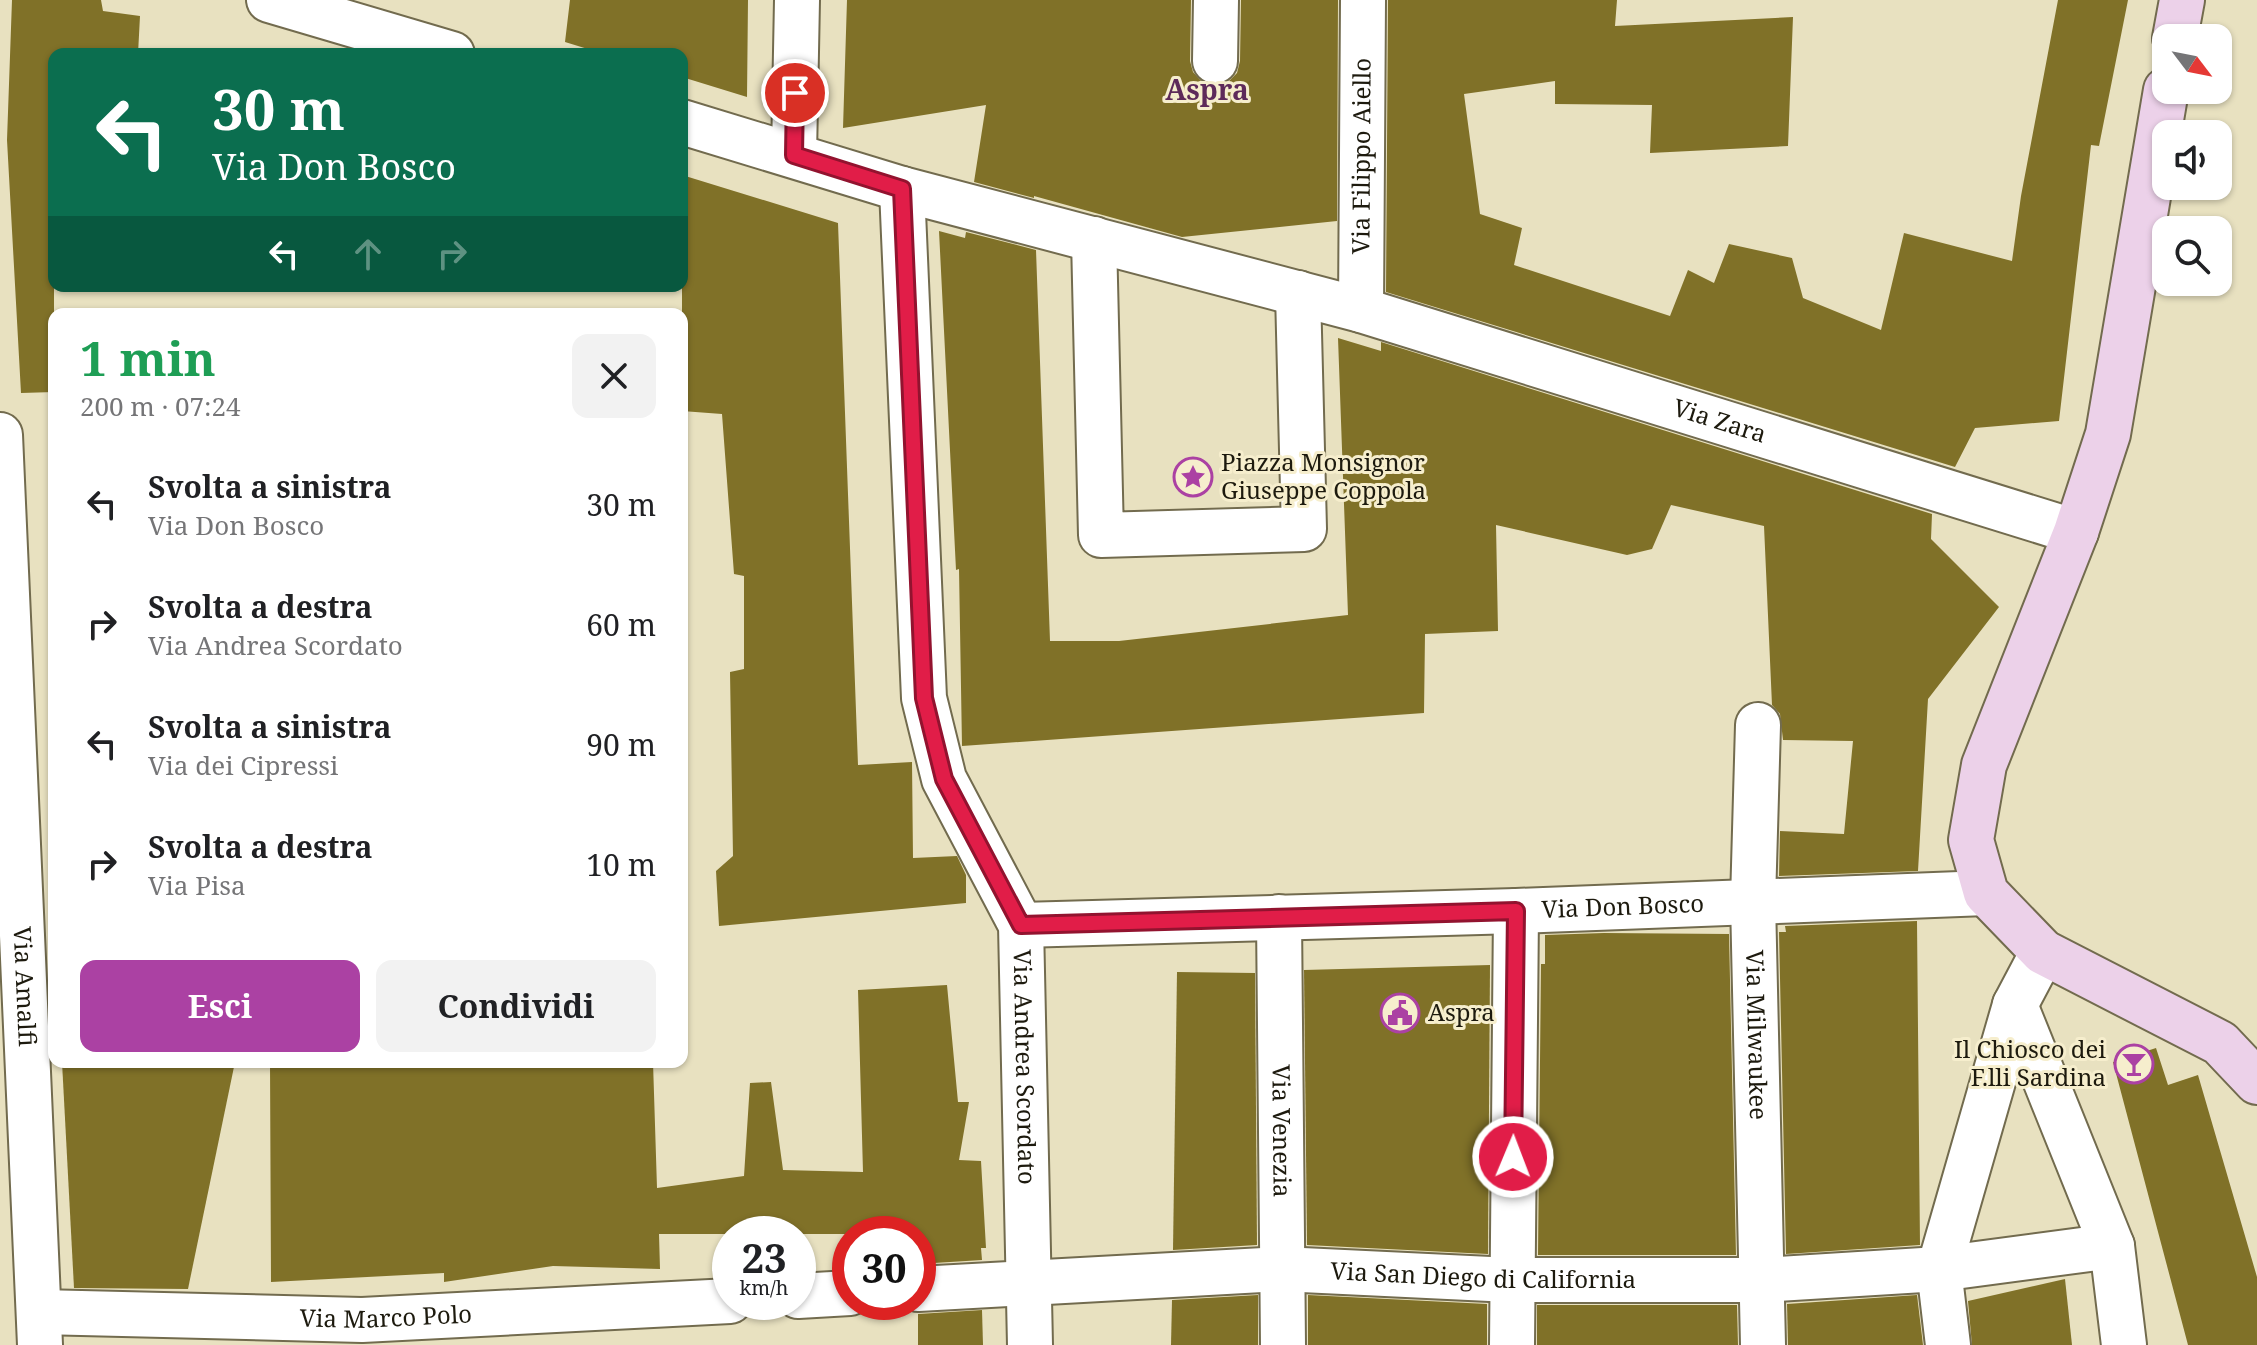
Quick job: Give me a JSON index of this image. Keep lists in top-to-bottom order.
{
  "streets": {
    "street": [
      "Via Filippo Aiello",
      "Via Zara",
      "Via Don Bosco",
      "Via Amalfi",
      "Via Milwaukee",
      "Via Andrea Scordato",
      "Via Venezia",
      "Via San Diego di California",
      "Via Marco Polo"
    ]
  },
  "crossings": [
    ["Via Filippo Aiello", "Via Zara"],
    ["Via Zara", "Via Andrea Scordato"],
    ["Via Don Bosco", "Via Milwaukee"],
    ["Via Don Bosco", "Via Andrea Scordato"],
    ["Via Don Bosco", "Via Venezia"],
    ["Via Amalfi", "Via Marco Polo"],
    ["Via Milwaukee", "Via San Diego di California"],
    ["Via Andrea Scordato", "Via San Diego di California"],
    ["Via Venezia", "Via San Diego di California"]
  ],
  "districts": ["Aspra"],
  "places": {
    "place": ["Piazza Monsignor Giuseppe Coppola"],
    "public building": ["Aspra"],
    "bar": ["Il Chiosco dei F.lli Sardina"]
  },
  "north": "bottom right",
  "page": {
    "turn": ["30 m", "Via Don Bosco"],
    "heading": ["1 min", "200 m · 07:24"],
    "list": [
      {
        "name": "Svolta a sinistra",
        "note": "Via Don Bosco",
        "value": "30 m"
      },
      {
        "name": "Svolta a destra",
        "note": "Via Andrea Scordato",
        "value": "60 m"
      },
      {
        "name": "Svolta a sinistra",
        "note": "Via dei Cipressi",
        "value": "90 m"
      },
      {
        "name": "Svolta a destra",
        "note": "Via Pisa",
        "value": "10 m"
      }
    ],
    "buttons": ["Esci", "Condividi"],
    "speed": "23 km/h",
    "limit": "30"
  }
}
